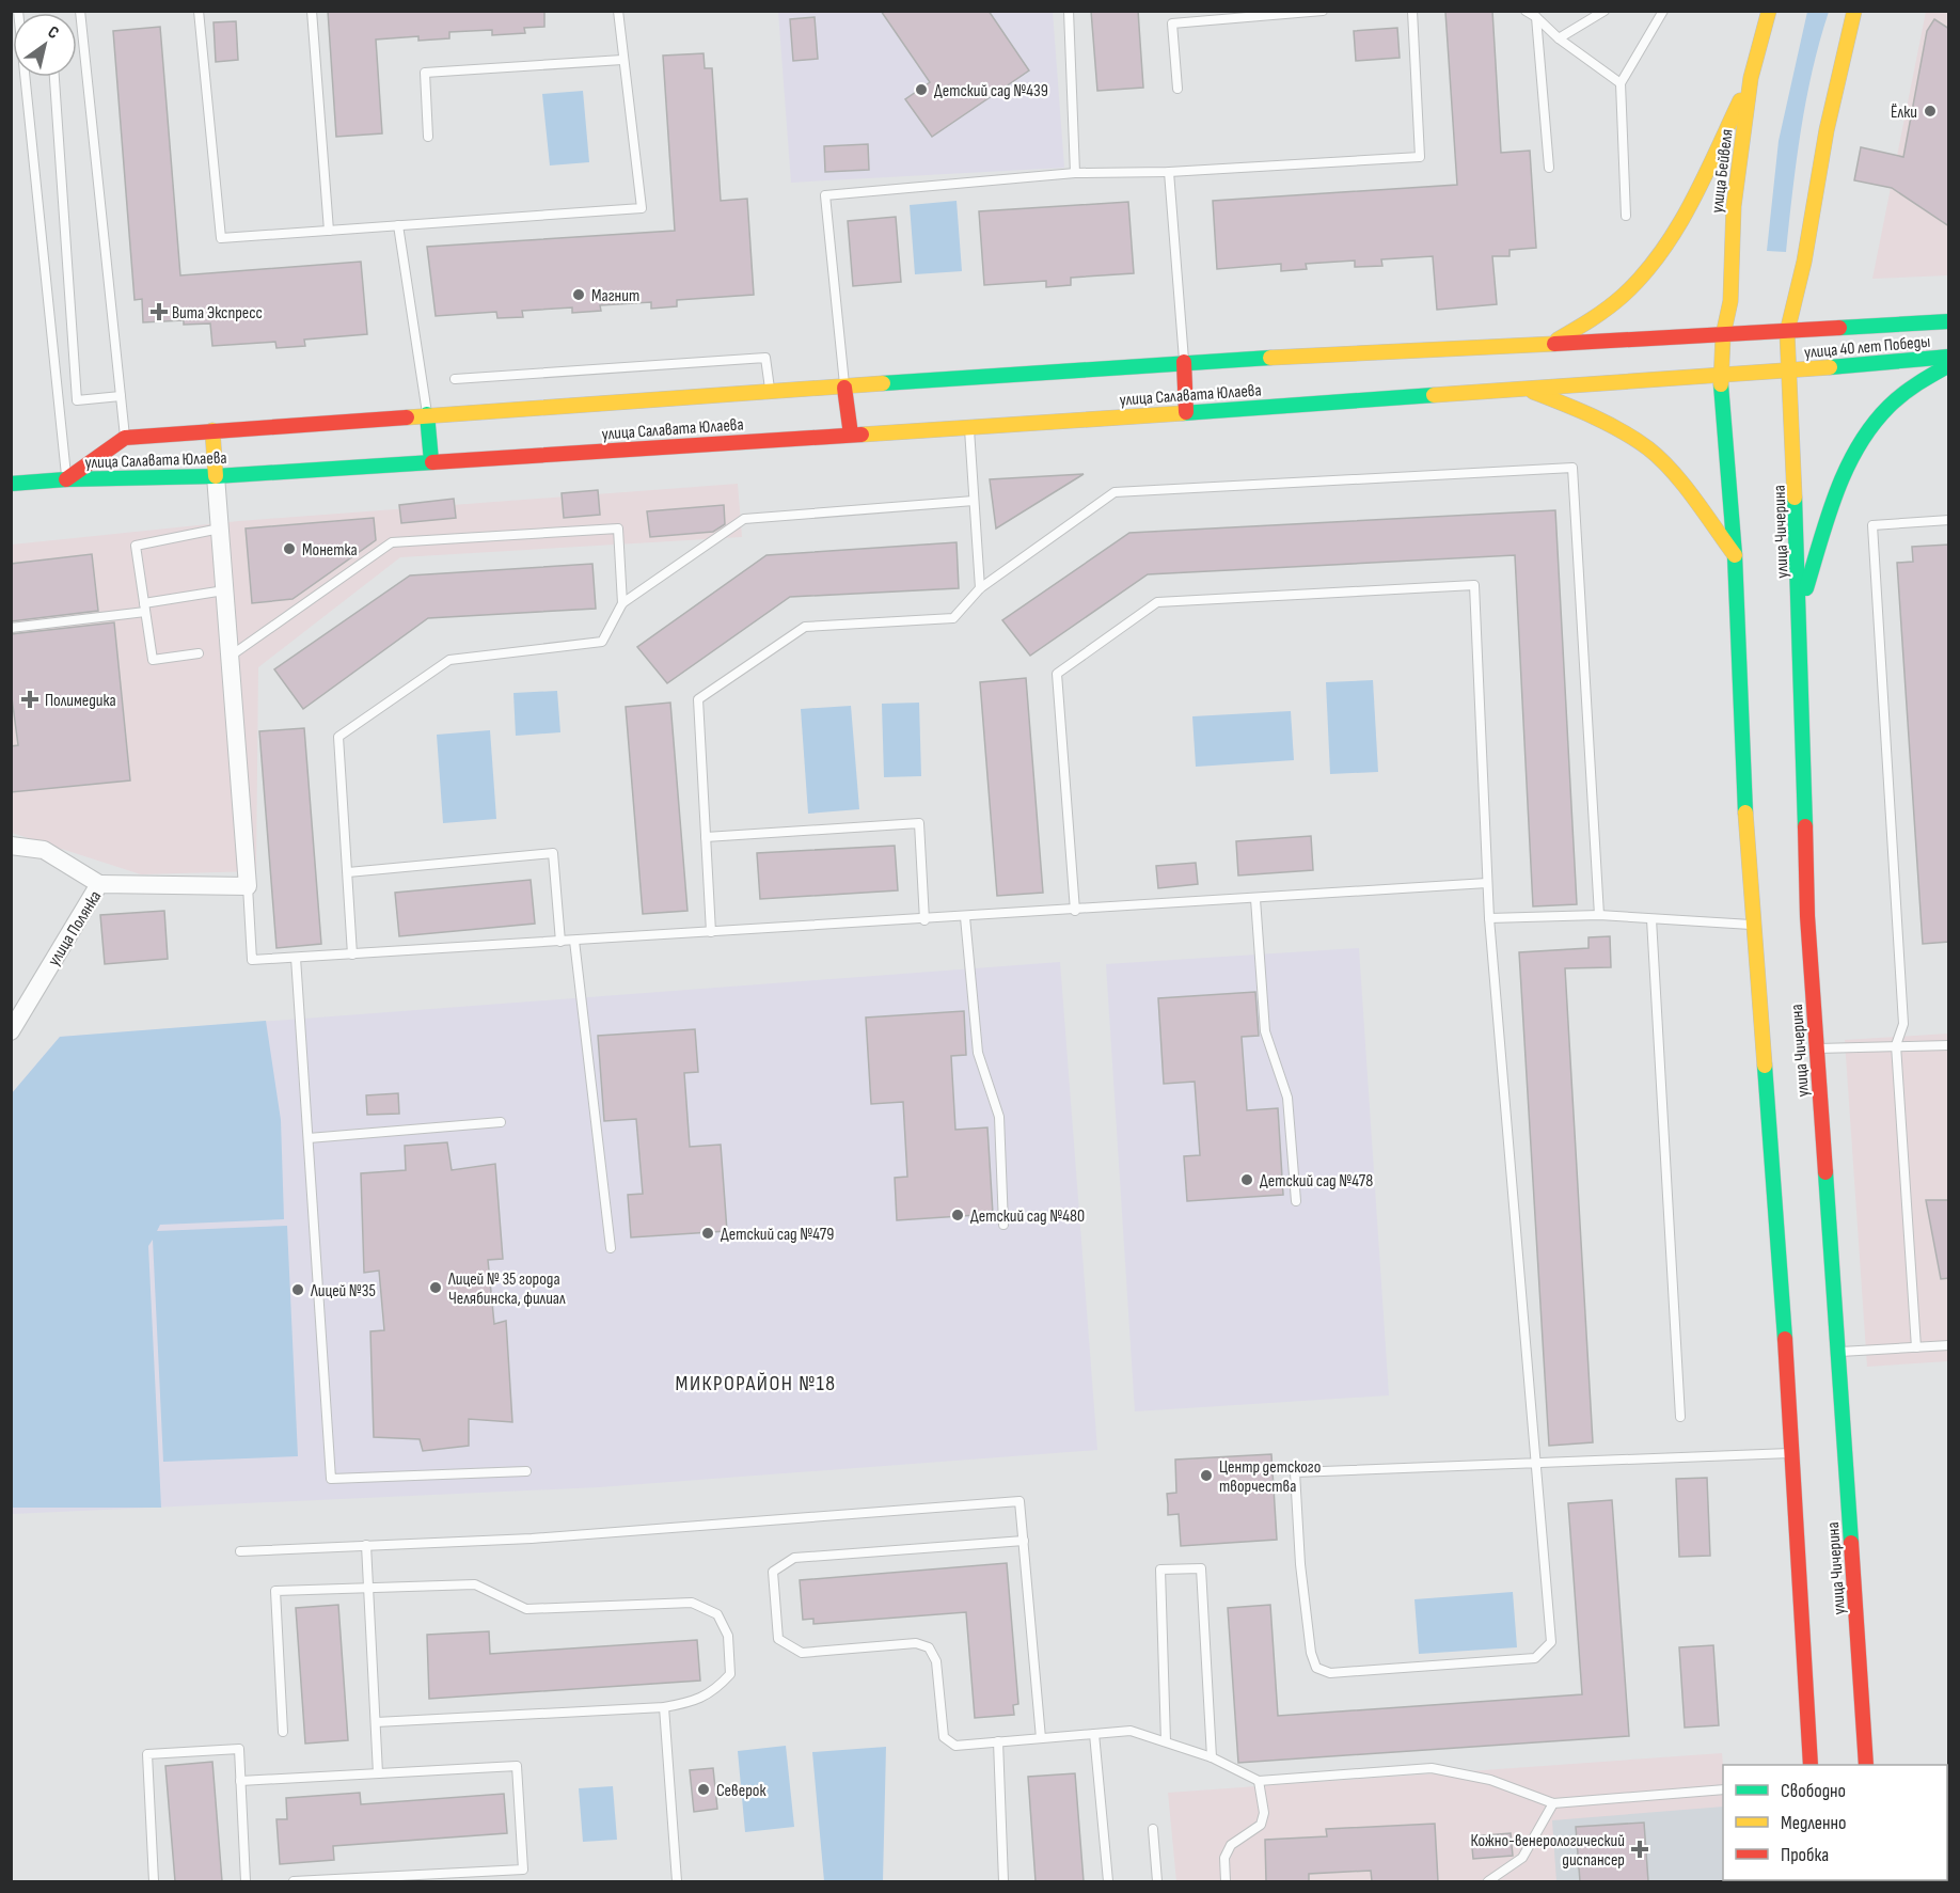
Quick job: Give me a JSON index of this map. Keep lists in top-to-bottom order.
{
  "streets": {
    "street": [
      "улица Бейвеля",
      "улица 40 лет Победы",
      "улица Салавата Юлаева",
      "улица Чичерина",
      "улица Полянка"
    ]
  },
  "crossings": [
    ["улица Бейвеля", "улица Салавата Юлаева"],
    ["улица Бейвеля", "улица Чичерина"],
    ["улица 40 лет Победы", "улица Салавата Юлаева"],
    ["улица 40 лет Победы", "улица Чичерина"],
    ["улица Салавата Юлаева", "улица Чичерина"]
  ],
  "districts": ["МИКРОРАЙОН №18"],
  "places": {
    "other": [
      "Детский сад №439",
      "Ёлки",
      "Магнит",
      "Монетка",
      "Детский сад №478",
      "Детский сад №480",
      "Детский сад №479",
      "Лицей № 35 города Челябинска, филиал",
      "Лицей №35",
      "Центр детского творчества",
      "Северок"
    ],
    "health": ["Вита Экспресс", "Полимедика", "Кожно-венерологический диспансер"]
  },
  "legend": ["Свободно", "Медленно", "Пробка"],
  "north": "top right"
}
